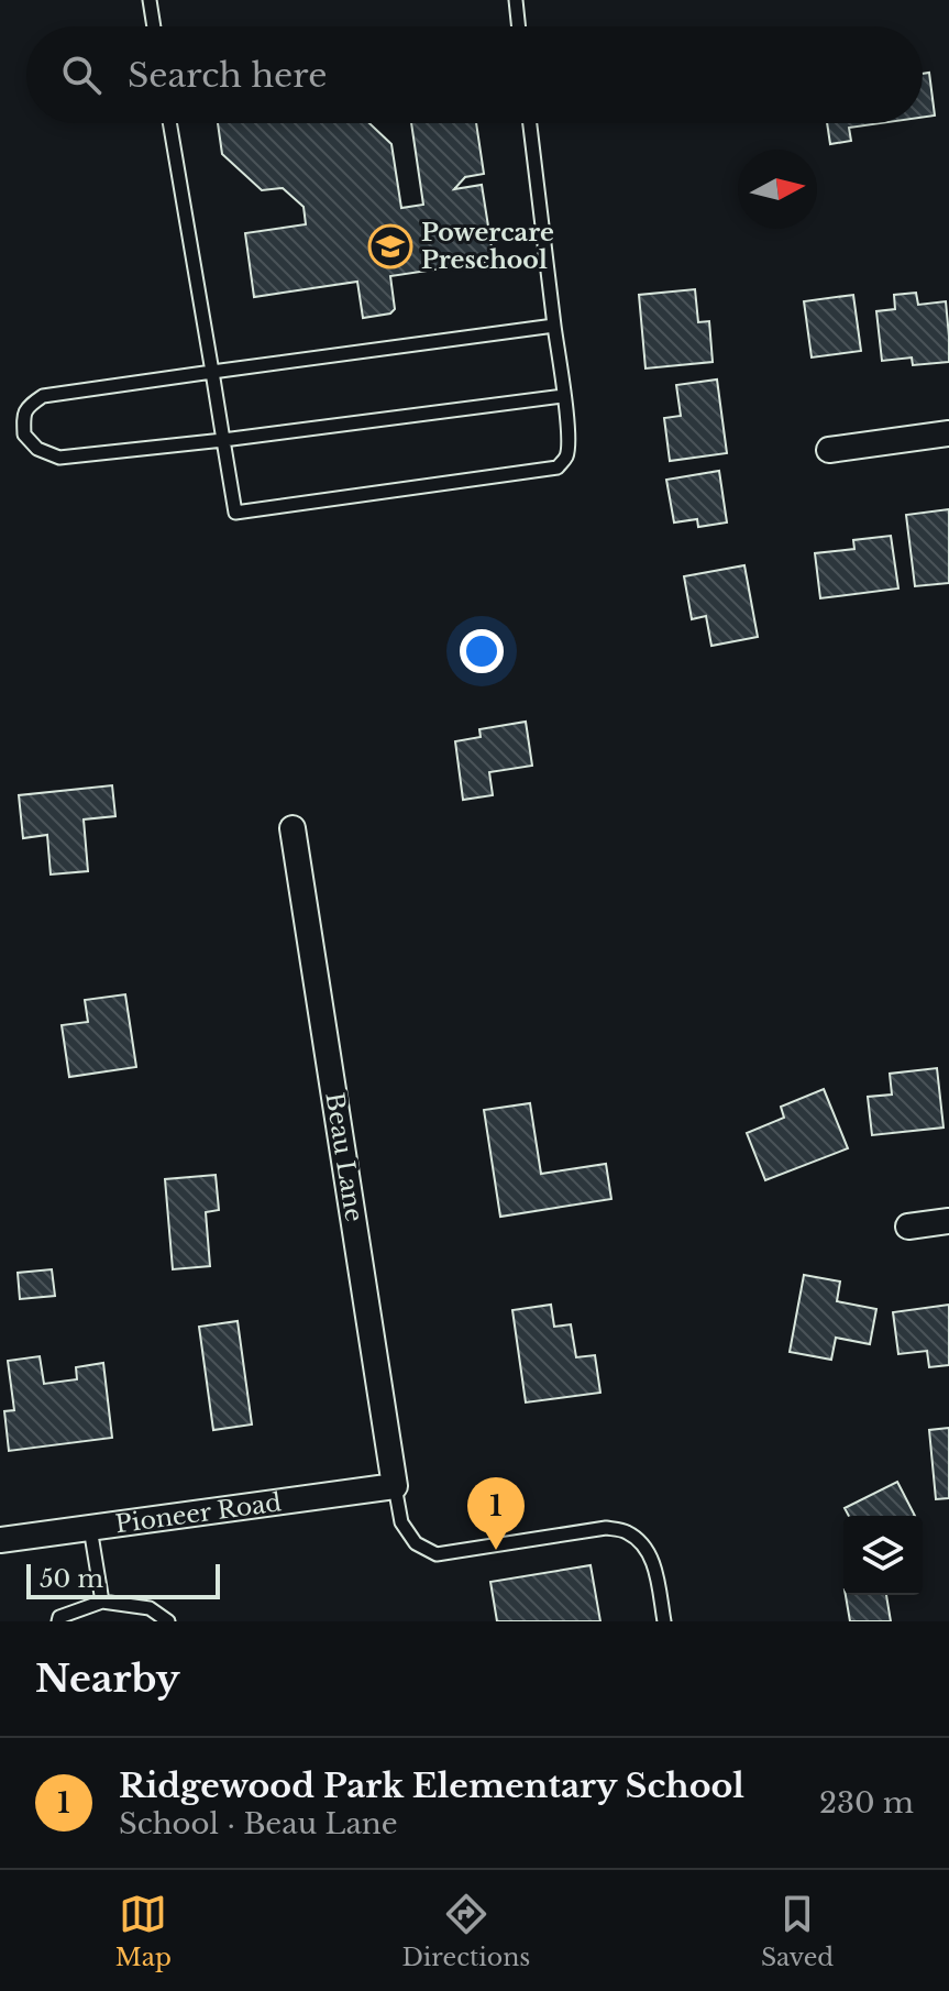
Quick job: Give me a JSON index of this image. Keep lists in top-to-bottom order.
{
  "streets": {
    "street": ["Beau Lane", "Pioneer Road"]
  },
  "crossings": [
    ["Beau Lane", "Pioneer Road"]
  ],
  "places": {
    "school or university": ["Powercare Preschool"]
  },
  "scale_bar": "50 m",
  "north": "right",
  "page": {
    "search": "Search here",
    "pins": "1",
    "scale": "50 m",
    "heading": "Nearby",
    "list": [
      {
        "mark": "1",
        "name": "Ridgewood Park Elementary School",
        "note": "School · Beau Lane",
        "value": "230 m"
      }
    ],
    "nav": ["Map", "Directions", "Saved"]
  }
}
